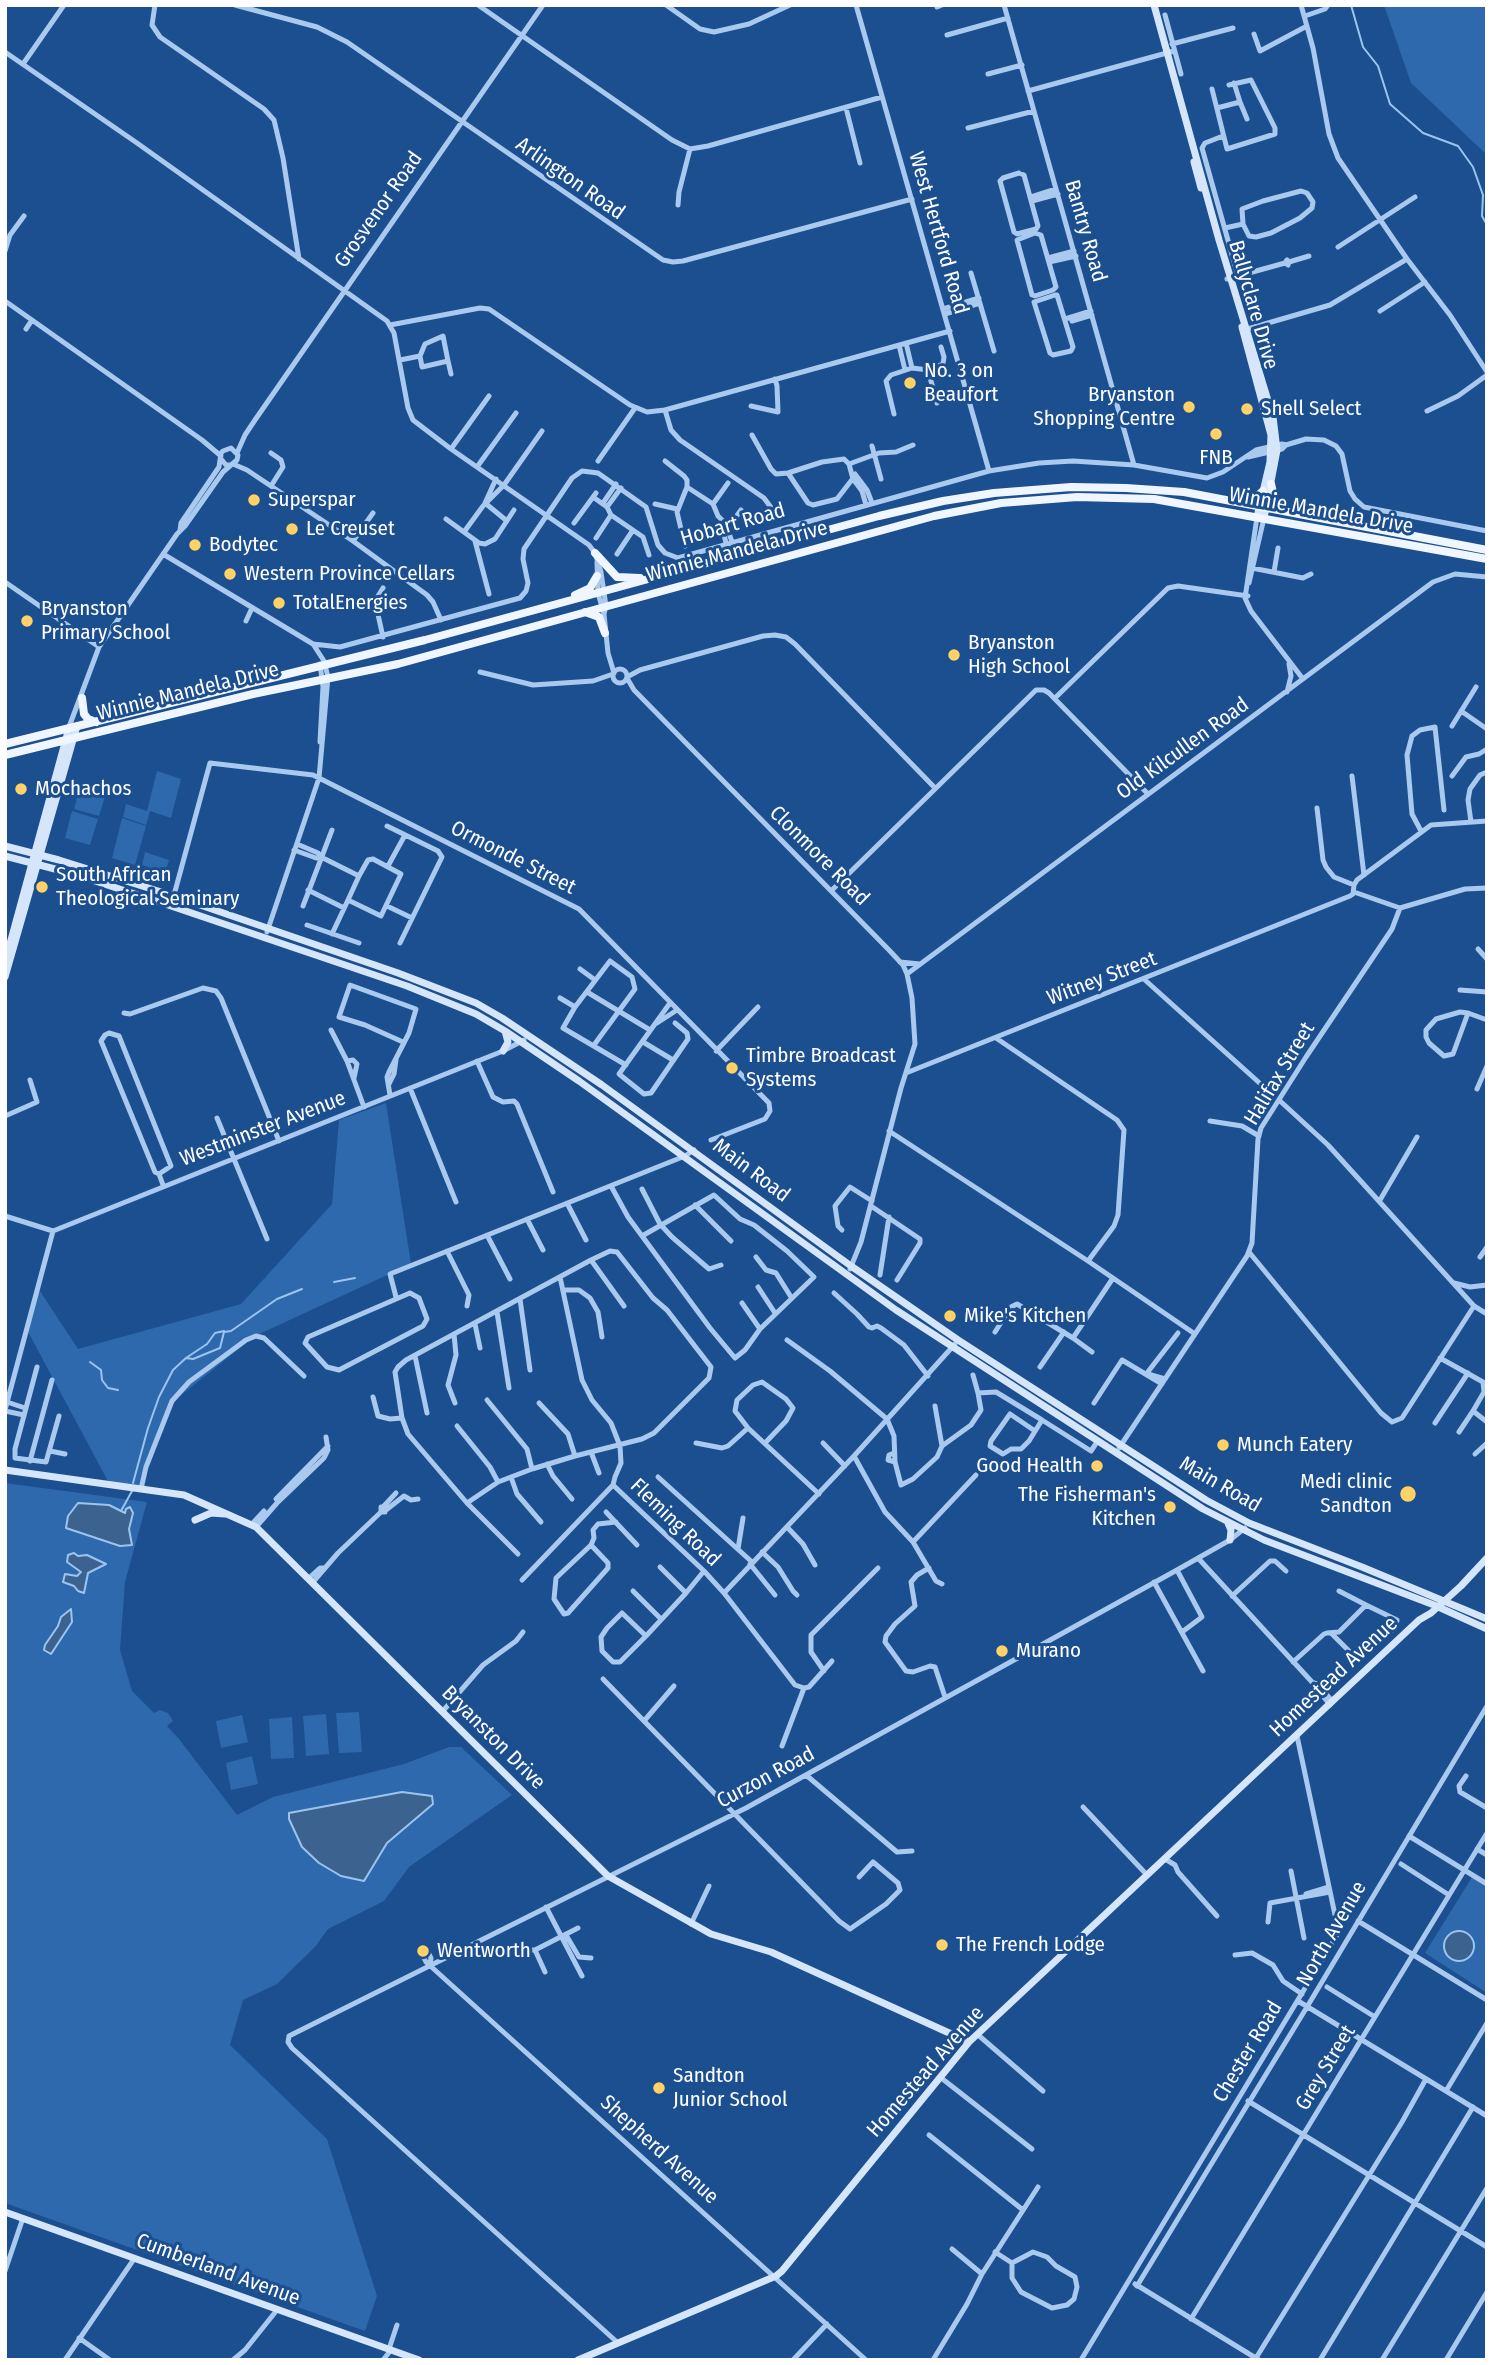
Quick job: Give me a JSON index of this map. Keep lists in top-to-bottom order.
{
  "streets": {
    "main road": ["Winnie Mandela Drive"],
    "street": [
      "Arlington Road",
      "Grosvenor Road",
      "Bantry Road",
      "West Hertford Road",
      "Ballyclare Drive",
      "Hobart Road",
      "Old Kilcullen Road",
      "Clonmore Road",
      "Ormonde Street",
      "Witney Street",
      "Halifax Street",
      "Westminster Avenue",
      "Main Road",
      "Fleming Road",
      "Homestead Avenue",
      "Bryanston Drive",
      "Curzon Road",
      "North Avenue",
      "Chester Road",
      "Grey Street",
      "Shepherd Avenue",
      "Cumberland Avenue"
    ]
  },
  "crossings": [
    ["Arlington Road", "Grosvenor Road"],
    ["Arlington Road", "West Hertford Road"],
    ["Bantry Road", "Hobart Road"],
    ["West Hertford Road", "Hobart Road"],
    ["Ballyclare Drive", "Winnie Mandela Drive"],
    ["Ballyclare Drive", "Hobart Road"],
    ["Ballyclare Drive", "Old Kilcullen Road"],
    ["Old Kilcullen Road", "Clonmore Road"],
    ["Clonmore Road", "Witney Street"],
    ["Ormonde Street", "Main Road"],
    ["Halifax Street", "Main Road"],
    ["Westminster Avenue", "Main Road"],
    ["Main Road", "Homestead Avenue"],
    ["Main Road", "Curzon Road"],
    ["Homestead Avenue", "Bryanston Drive"],
    ["Homestead Avenue", "Curzon Road"],
    ["Homestead Avenue", "Chester Road"],
    ["Homestead Avenue", "Shepherd Avenue"],
    ["Bryanston Drive", "Curzon Road"],
    ["Curzon Road", "Shepherd Avenue"]
  ],
  "places": [
    "No. 3 on Beaufort",
    "Bryanston Shopping Centre",
    "Shell Select",
    "FNB",
    "Superspar",
    "Le Creuset",
    "Bodytec",
    "Western Province Cellars",
    "TotalEnergies",
    "Bryanston Primary School",
    "Bryanston High School",
    "Mochachos",
    "South African Theological Seminary",
    "Timbre Broadcast Systems",
    "Mike's Kitchen",
    "Munch Eatery",
    "Good Health",
    "Medi clinic Sandton",
    "The Fisherman's Kitchen",
    "Murano",
    "The French Lodge",
    "Wentworth",
    "Sandton Junior School"
  ]
}
